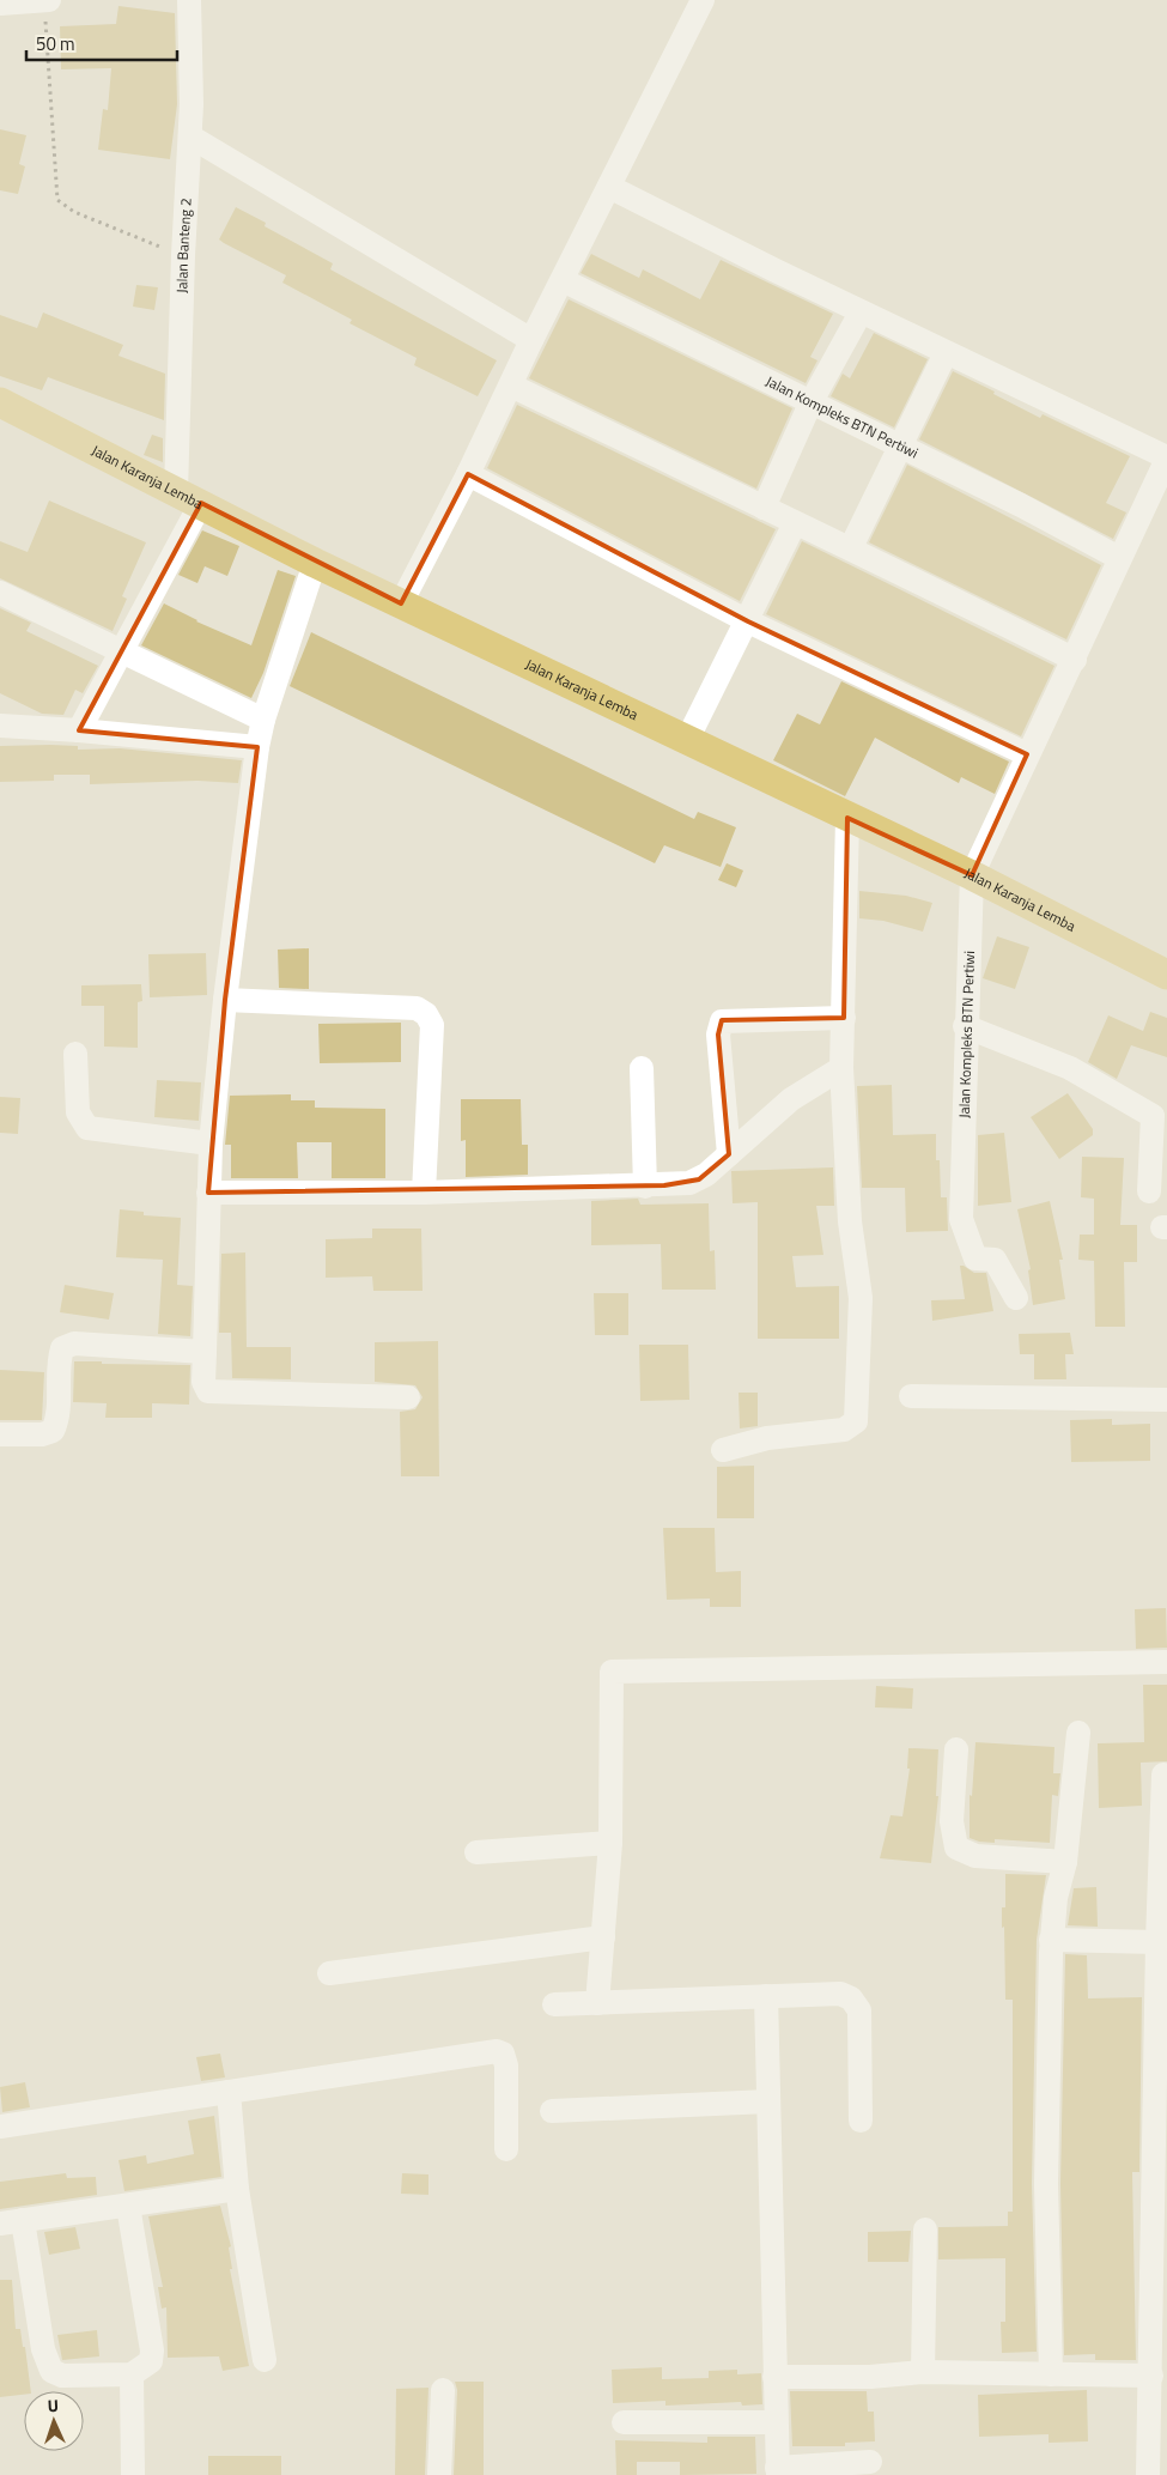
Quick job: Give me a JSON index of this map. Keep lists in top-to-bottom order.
{
  "streets": {
    "main road": ["Jalan Karanja Lemba"],
    "street": ["Jalan Banteng 2", "Jalan Kompleks BTN Pertiwi"]
  },
  "crossings": [
    ["Jalan Banteng 2", "Jalan Karanja Lemba"],
    ["Jalan Kompleks BTN Pertiwi", "Jalan Karanja Lemba"]
  ],
  "scale_bar": "50 m",
  "north": "top"
}
